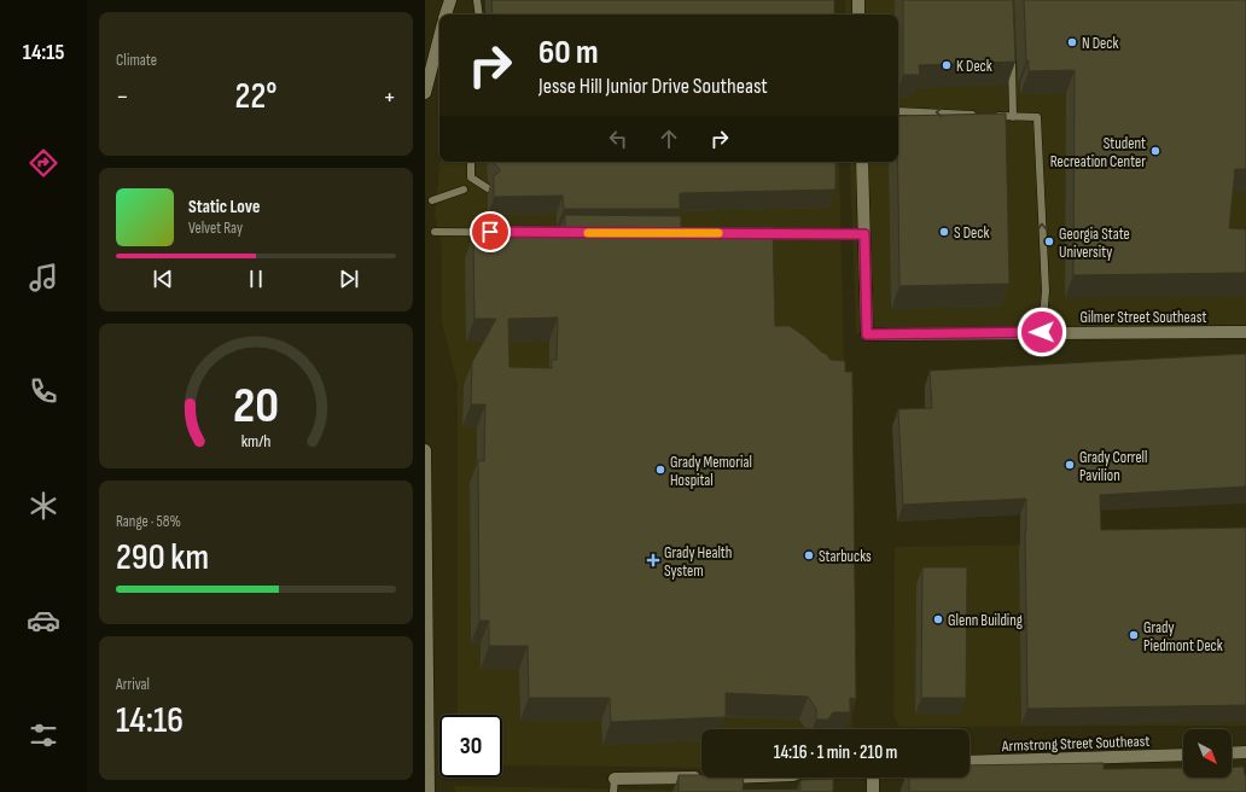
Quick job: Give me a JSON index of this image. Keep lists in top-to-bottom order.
{
  "streets": {
    "street": ["Gilmer Street Southeast", "Armstrong Street Southeast"]
  },
  "places": {
    "other": [
      "N Deck",
      "K Deck",
      "Student Recreation Center",
      "S Deck",
      "Georgia State University",
      "Grady Correll Pavilion",
      "Grady Memorial Hospital",
      "Starbucks",
      "Glenn Building",
      "Grady Piedmont Deck"
    ],
    "health": ["Grady Health System"]
  },
  "north": "bottom right",
  "page": {
    "tabs": "14:15",
    "tile": [
      "Climate",
      ["Range · 58%", "290 km"],
      ["Arrival", "14:16"]
    ],
    "turn": ["60 m", "Jesse Hill Junior Drive Southeast"],
    "heat": ["−", "22°", "+"],
    "song": ["Static Love", "Velvet Ray"],
    "limit": "30",
    "trip": "14:16 · 1 min · 210 m",
    "gauge": ["20", "km/h"]
  }
}
